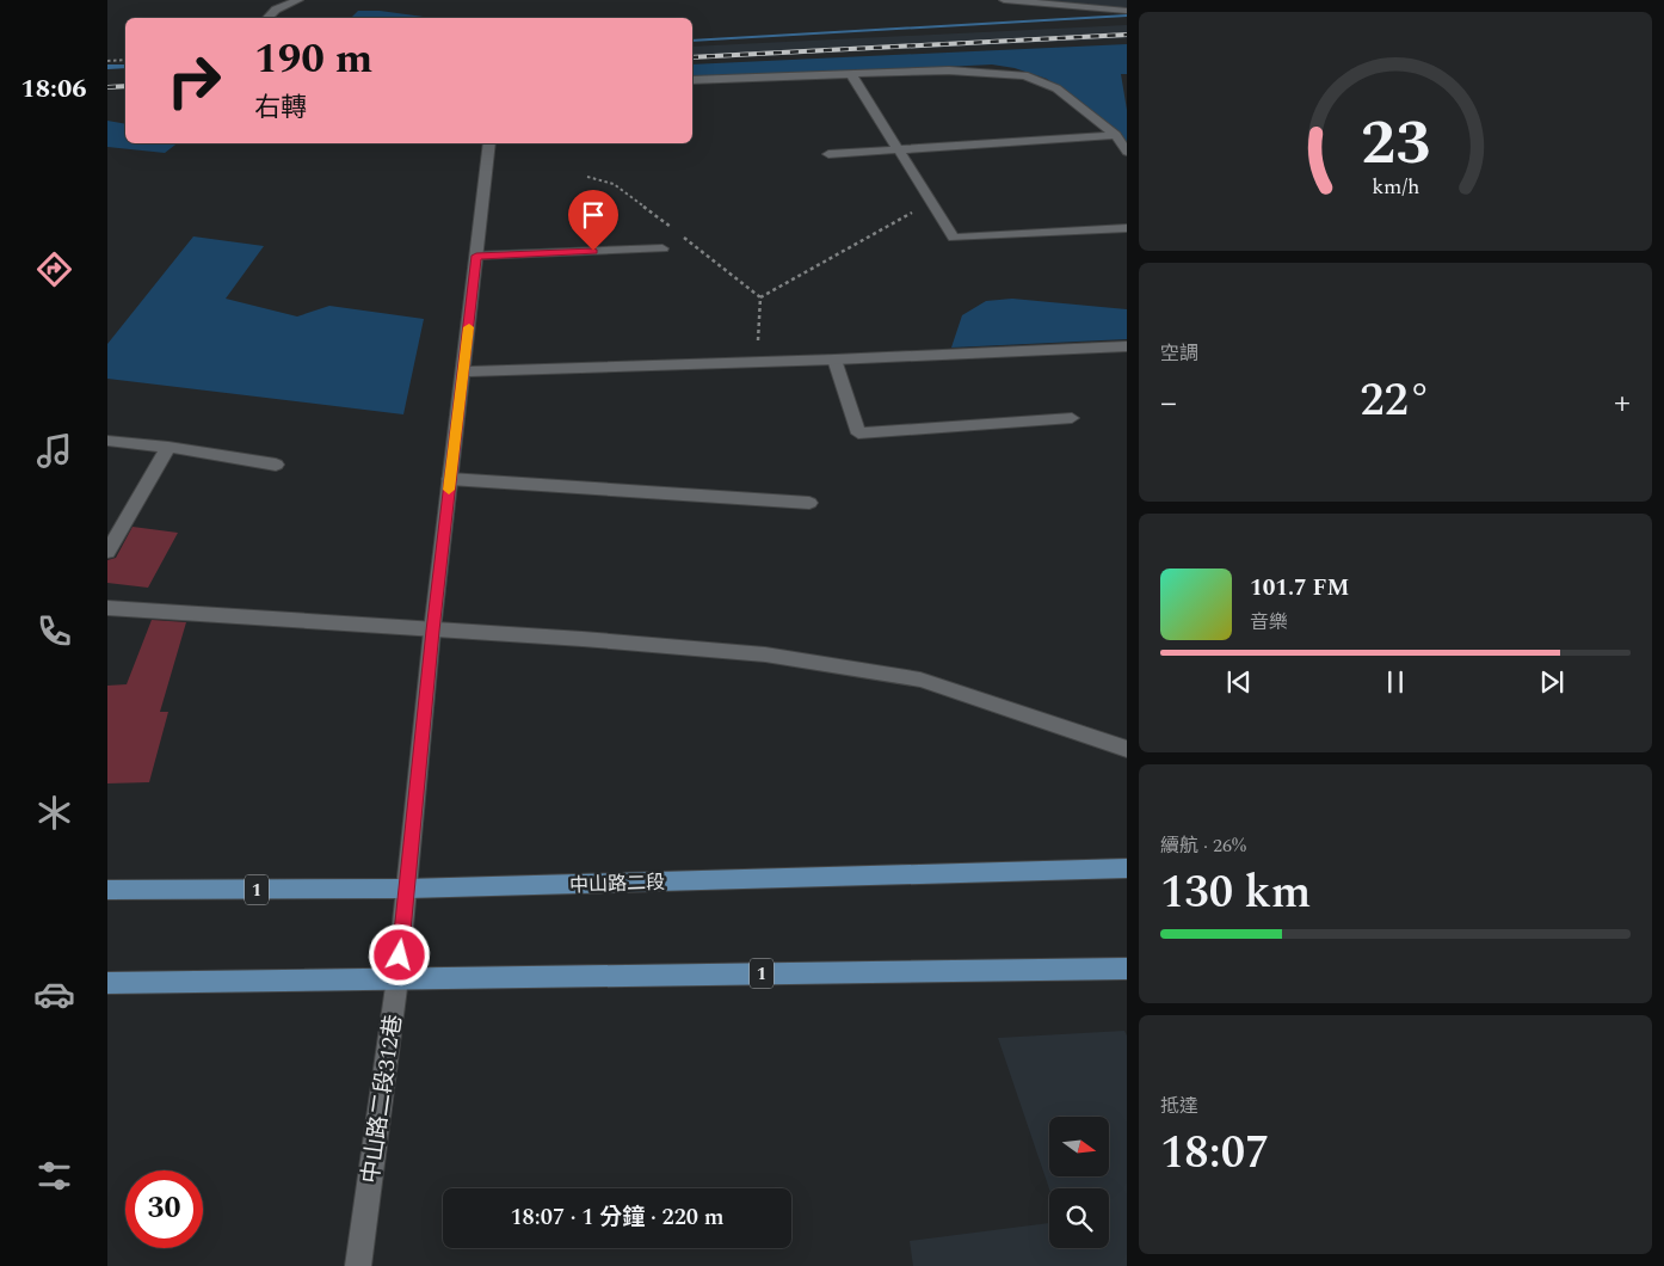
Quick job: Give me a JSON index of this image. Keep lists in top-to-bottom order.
{
  "streets": {
    "main road": ["中山路二段", "1"],
    "street": ["中山路二段312巷"]
  },
  "crossings": [
    ["中山路二段", "中山路二段312巷"],
    ["1", "中山路二段312巷"]
  ],
  "north": "right",
  "page": {
    "tabs": "18:06",
    "turn": ["190 m", "右轉"],
    "tile": [
      "空調",
      ["續航 · 26%", "130 km"],
      ["抵達", "18:07"]
    ],
    "heat": ["−", "22°", "+"],
    "song": ["101.7 FM", "音樂"],
    "limit": "30",
    "trip": "18:07 · 1 分鐘 · 220 m",
    "gauge": ["23", "km/h"]
  }
}
